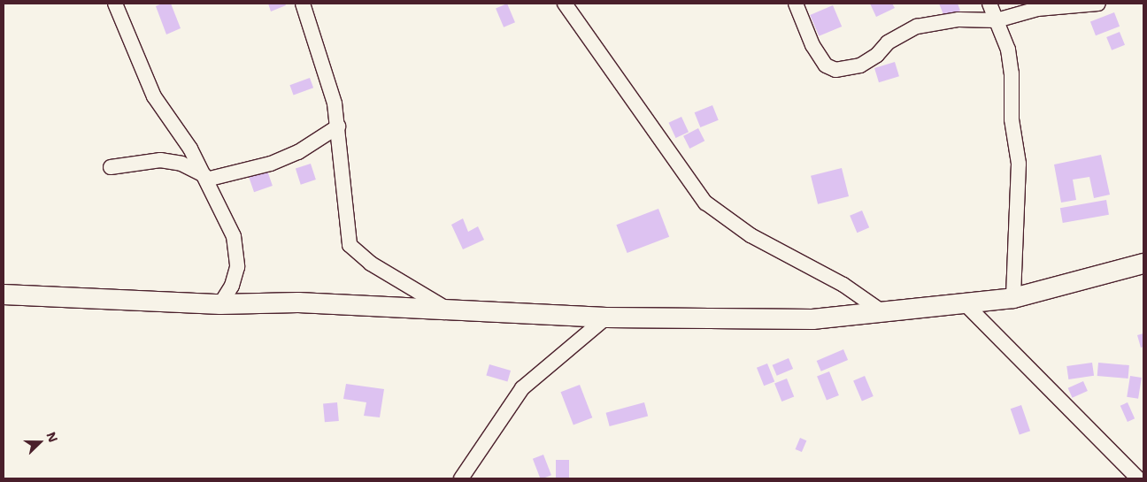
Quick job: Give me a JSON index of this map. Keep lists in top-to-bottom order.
{
  "north": "right"
}
